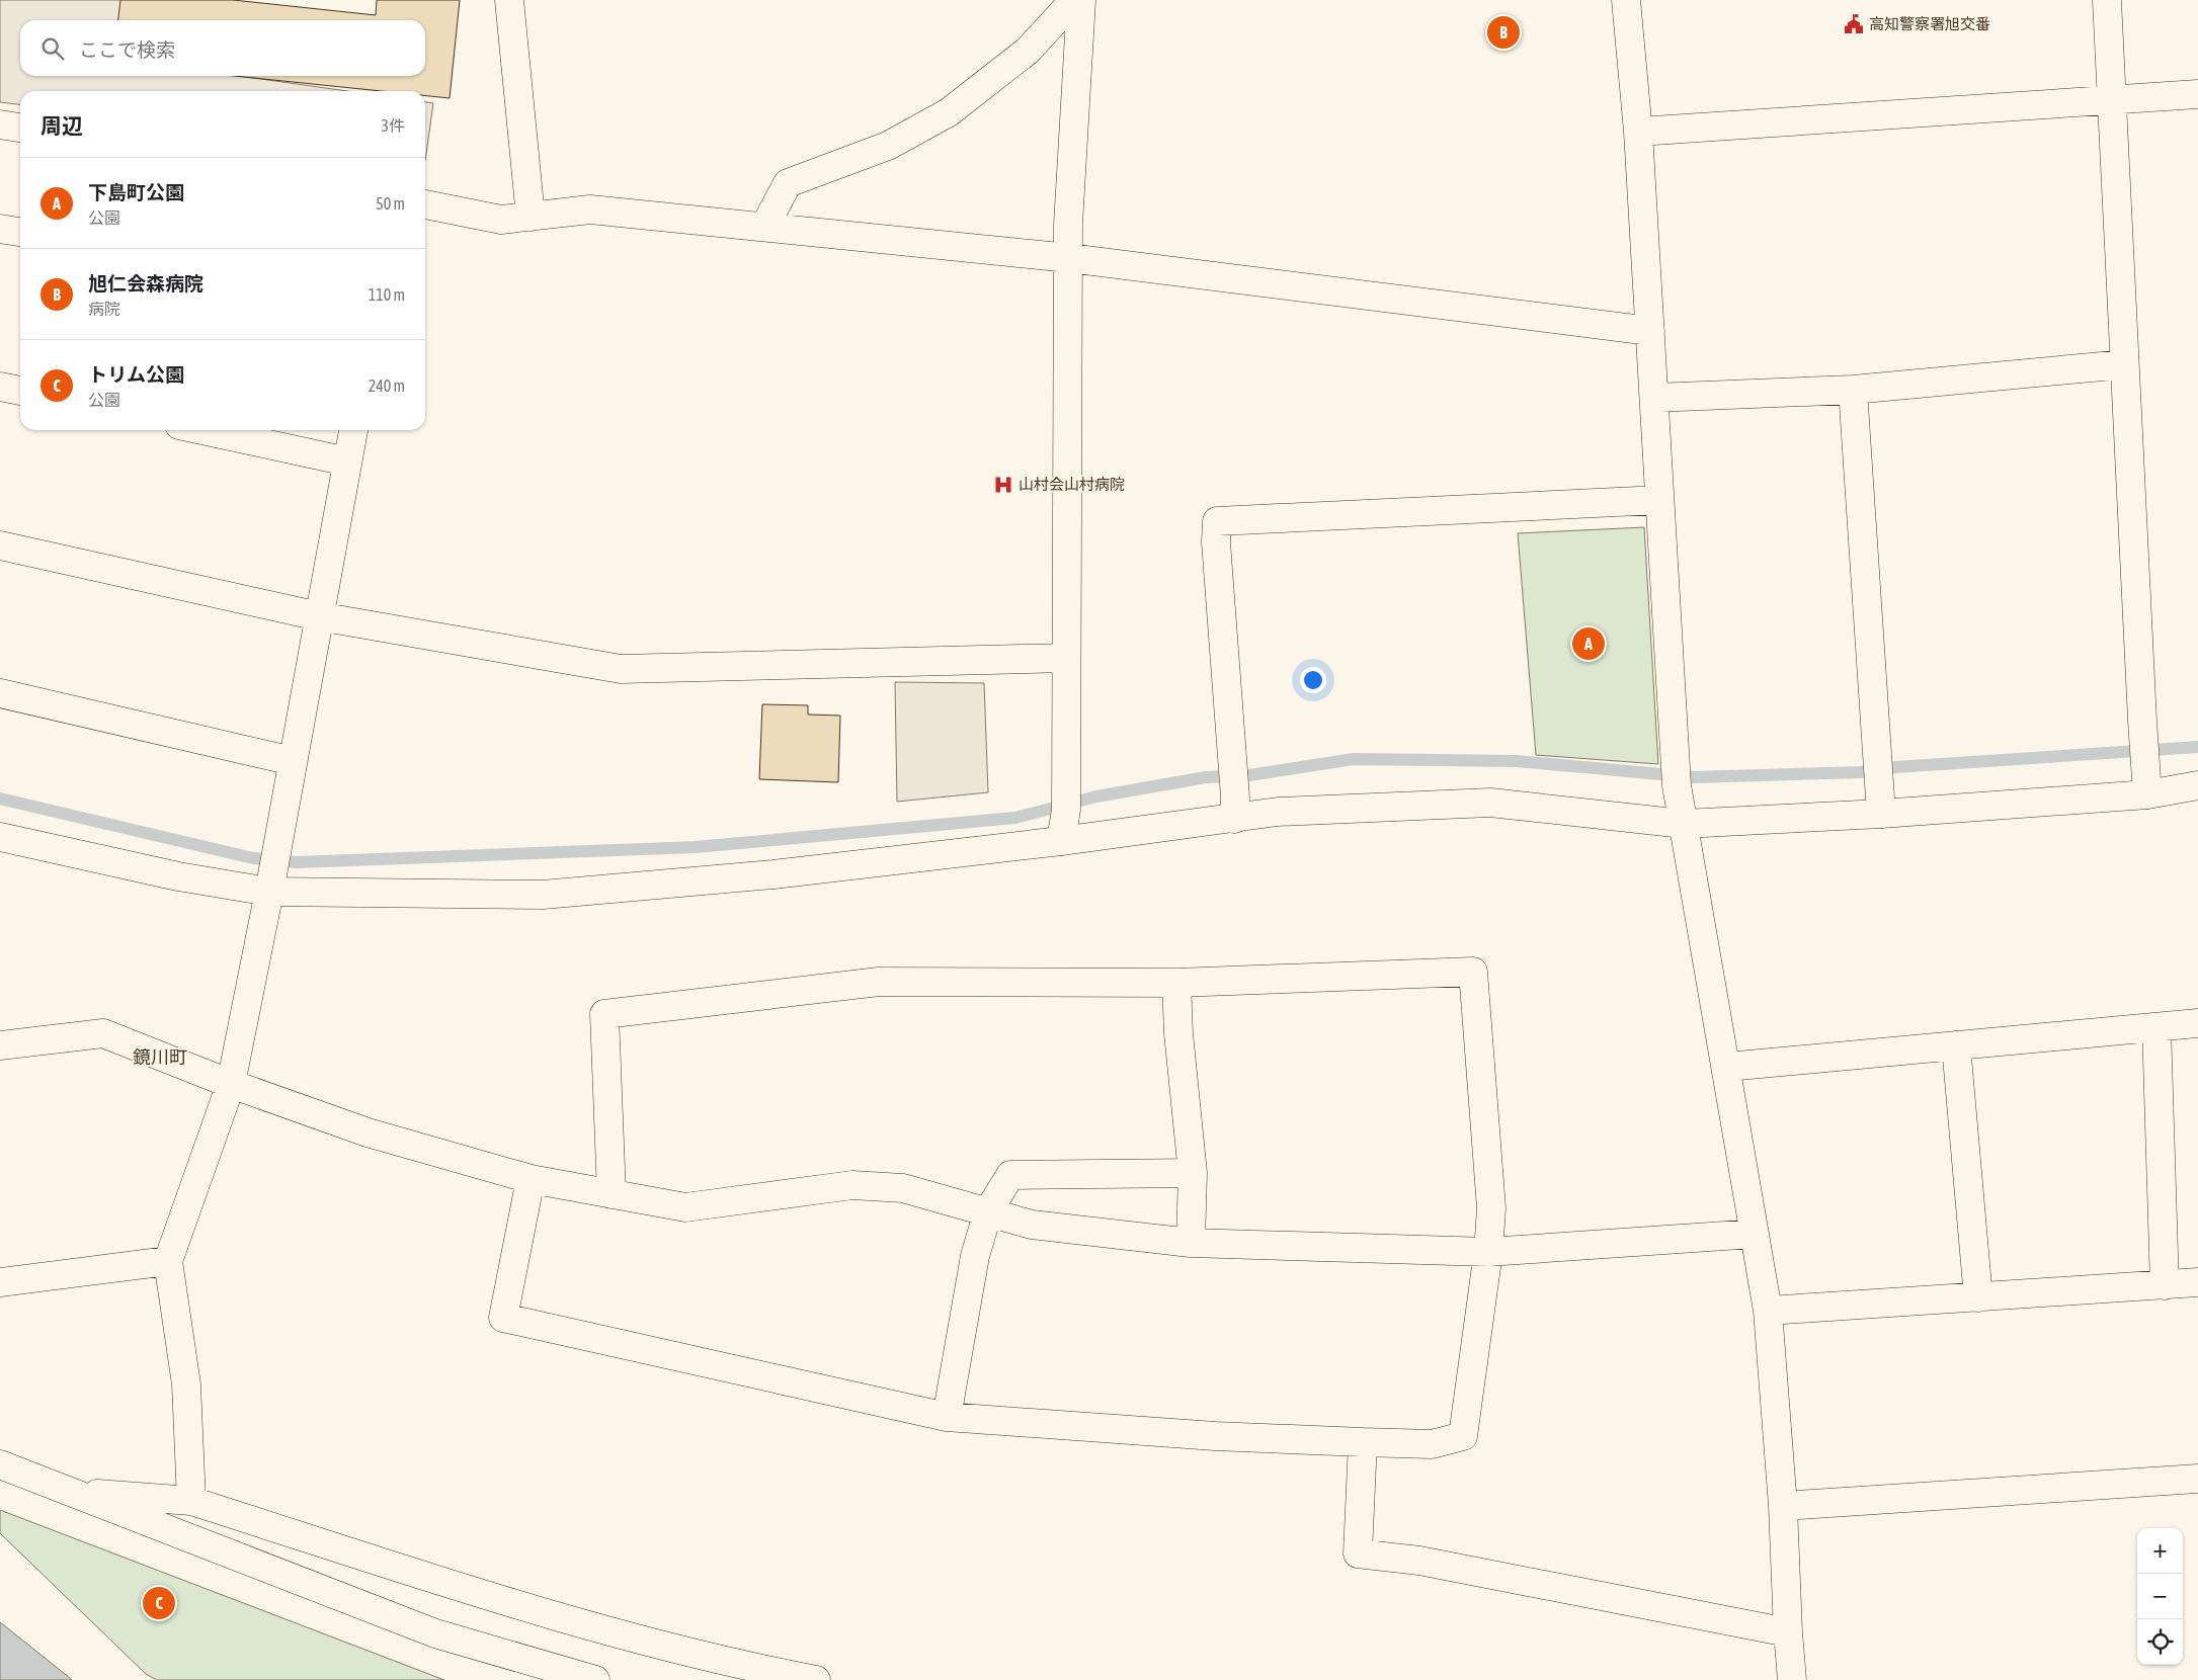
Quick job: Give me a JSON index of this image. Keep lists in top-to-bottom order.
{
  "districts": ["鏡川町"],
  "places": {
    "public building": ["高知警察署旭交番"],
    "hospital": ["山村会山村病院"]
  },
  "page": {
    "pins": ["B", "A", "C"],
    "search": "ここで検索",
    "heading": ["周辺", "3件"],
    "list": [
      {
        "mark": "A",
        "name": "下島町公園",
        "note": "公園",
        "value": "50 m"
      },
      {
        "mark": "B",
        "name": "旭仁会森病院",
        "note": "病院",
        "value": "110 m"
      },
      {
        "mark": "C",
        "name": "トリム公園",
        "note": "公園",
        "value": "240 m"
      }
    ],
    "map_buttons": ["+", "−"]
  }
}
